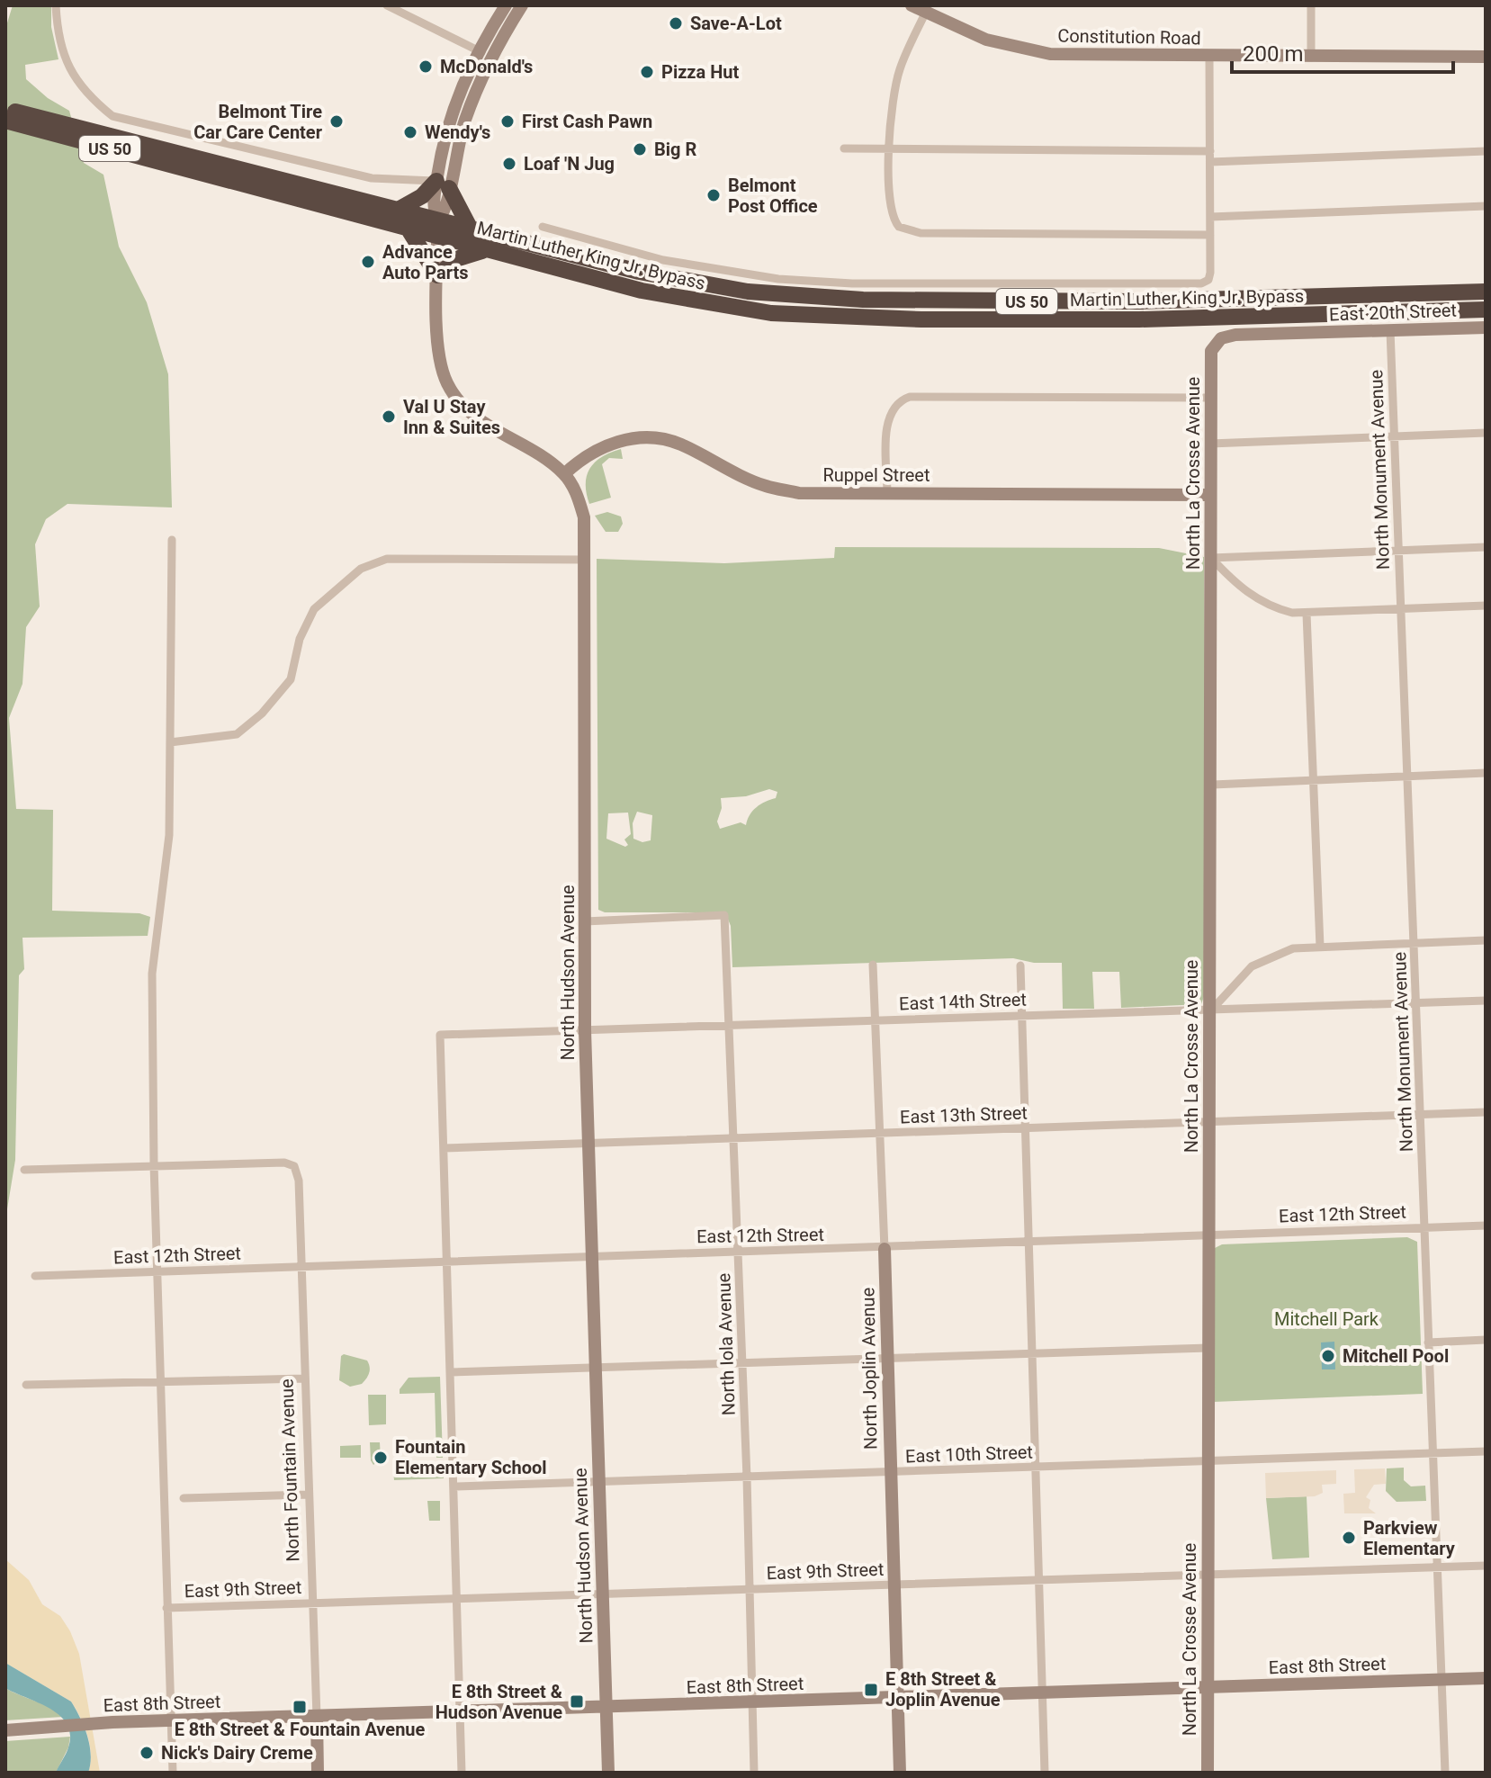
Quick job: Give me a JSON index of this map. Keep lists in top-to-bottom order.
{
  "streets": {
    "highway": ["US 50", "Martin Luther King Jr. Bypass"],
    "street": [
      "Constitution Road",
      "East 20th Street",
      "North Monument Avenue",
      "North La Crosse Avenue",
      "Ruppel Street",
      "North Hudson Avenue",
      "East 14th Street",
      "East 13th Street",
      "East 12th Street",
      "North Iola Avenue",
      "North Joplin Avenue",
      "East 10th Street",
      "North Fountain Avenue",
      "East 9th Street",
      "East 8th Street"
    ]
  },
  "crossings": [
    ["Martin Luther King Jr. Bypass", "North Hudson Avenue"],
    ["East 20th Street", "North Monument Avenue"],
    ["East 20th Street", "North La Crosse Avenue"],
    ["North Monument Avenue", "East 14th Street"],
    ["North Monument Avenue", "East 13th Street"],
    ["North Monument Avenue", "East 12th Street"],
    ["North Monument Avenue", "East 10th Street"],
    ["North Monument Avenue", "East 9th Street"],
    ["North Monument Avenue", "East 8th Street"],
    ["North La Crosse Avenue", "Ruppel Street"],
    ["North La Crosse Avenue", "East 14th Street"],
    ["North La Crosse Avenue", "East 13th Street"],
    ["North La Crosse Avenue", "East 12th Street"],
    ["North La Crosse Avenue", "East 10th Street"],
    ["North La Crosse Avenue", "East 9th Street"],
    ["North La Crosse Avenue", "East 8th Street"],
    ["Ruppel Street", "North Hudson Avenue"],
    ["North Hudson Avenue", "East 14th Street"],
    ["North Hudson Avenue", "East 13th Street"],
    ["North Hudson Avenue", "East 12th Street"],
    ["North Hudson Avenue", "North Iola Avenue"],
    ["North Hudson Avenue", "East 10th Street"],
    ["North Hudson Avenue", "East 9th Street"],
    ["North Hudson Avenue", "East 8th Street"],
    ["East 14th Street", "East 13th Street"],
    ["East 14th Street", "North Iola Avenue"],
    ["East 14th Street", "North Joplin Avenue"],
    ["East 13th Street", "North Iola Avenue"],
    ["East 13th Street", "North Joplin Avenue"],
    ["East 12th Street", "North Iola Avenue"],
    ["East 12th Street", "North Joplin Avenue"],
    ["East 12th Street", "North Fountain Avenue"],
    ["North Iola Avenue", "East 10th Street"],
    ["North Iola Avenue", "East 9th Street"],
    ["North Iola Avenue", "East 8th Street"],
    ["North Joplin Avenue", "East 10th Street"],
    ["North Joplin Avenue", "East 9th Street"],
    ["North Joplin Avenue", "East 8th Street"],
    ["North Fountain Avenue", "East 9th Street"],
    ["North Fountain Avenue", "East 8th Street"]
  ],
  "parks": ["Mitchell Park"],
  "places": {
    "other": [
      "Save-A-Lot",
      "McDonald's",
      "Pizza Hut",
      "Belmont Tire Car Care Center",
      "First Cash Pawn",
      "Wendy's",
      "Big R",
      "Loaf 'N Jug",
      "Belmont Post Office",
      "Advance Auto Parts",
      "Val U Stay Inn & Suites",
      "Mitchell Pool",
      "Fountain Elementary School",
      "Parkview Elementary",
      "Nick's Dairy Creme"
    ],
    "transit": ["E 8th Street & Joplin Avenue", "E 8th Street & Hudson Avenue", "E 8th Street & Fountain Avenue"]
  },
  "scale_bar": "200 m"
}
